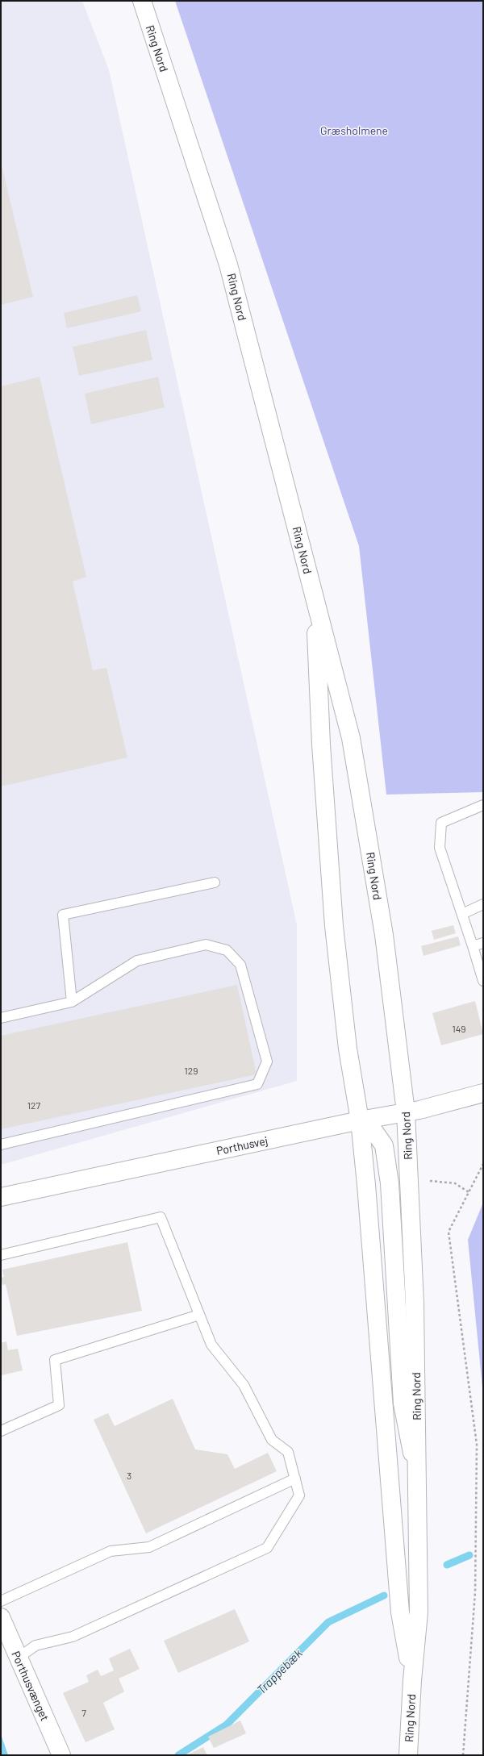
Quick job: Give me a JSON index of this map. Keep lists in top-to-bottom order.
{
  "streets": {
    "main road": ["Ring Nord", "Porthusvej", "Porthusvænget"]
  },
  "crossings": [
    ["Ring Nord", "Porthusvej"]
  ],
  "water": ["Trappebæk"],
  "parks": ["Græsholmene"],
  "house_numbers": [
    "149",
    "129",
    "127",
    "3",
    "7"
  ]
}
